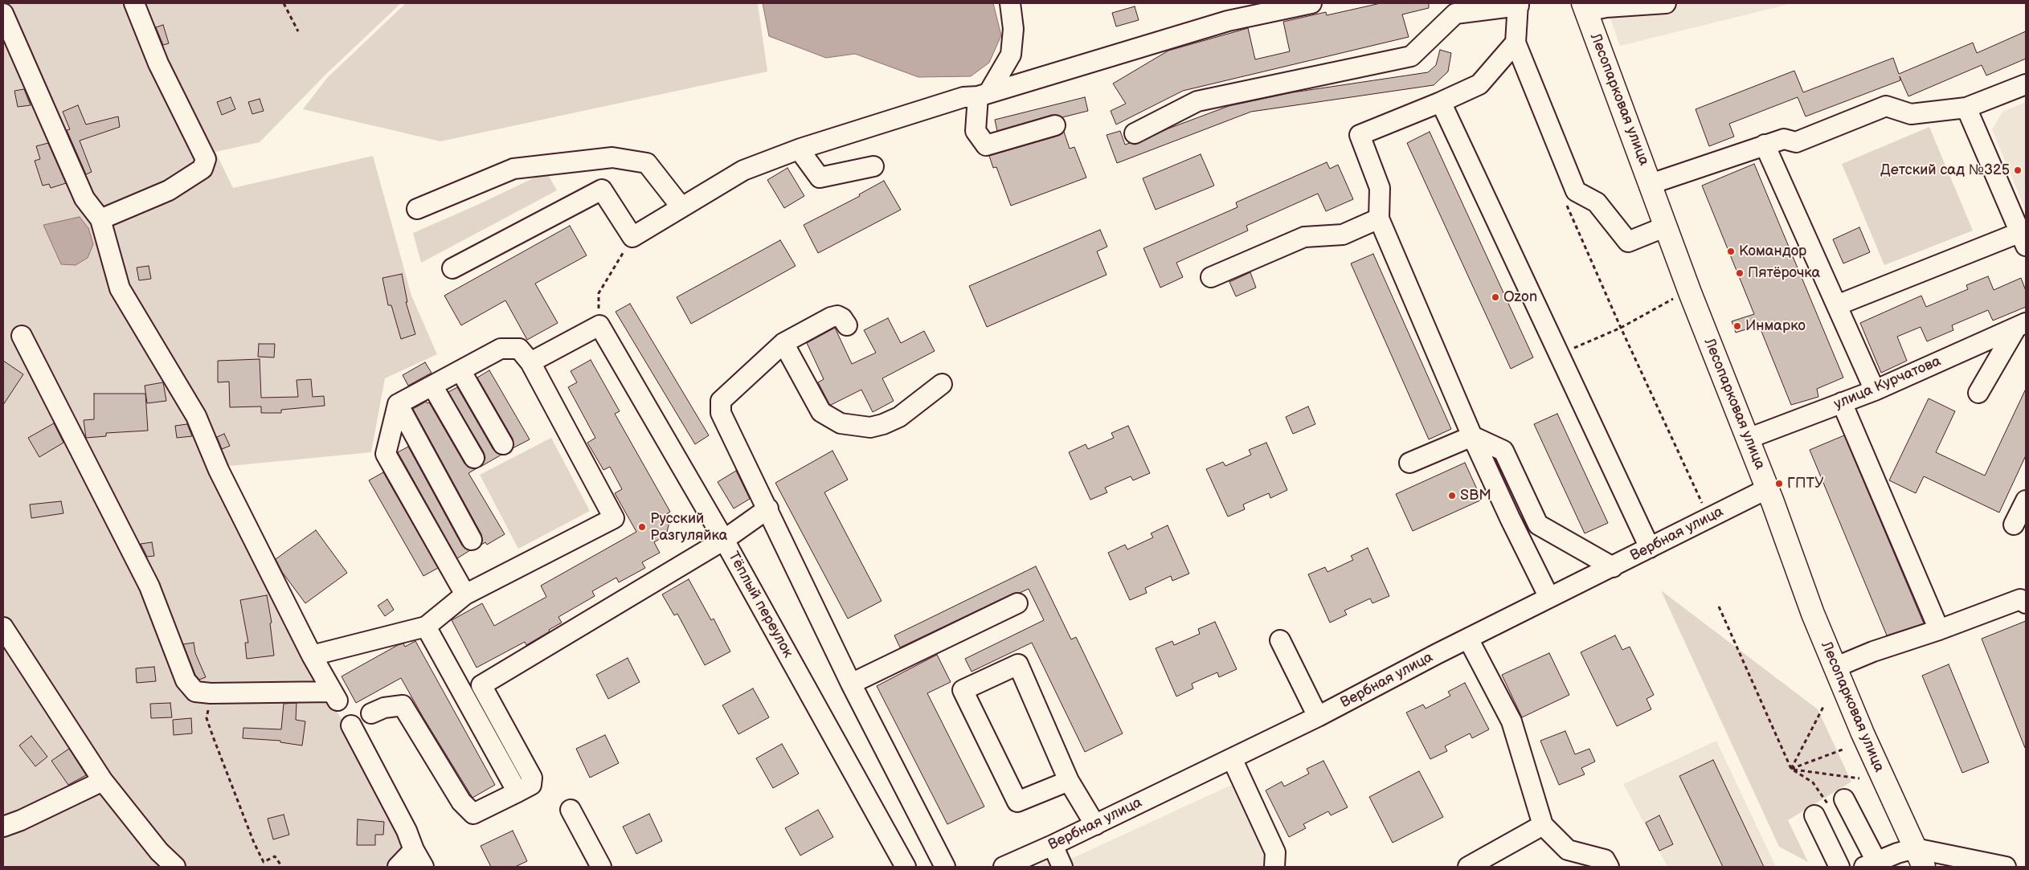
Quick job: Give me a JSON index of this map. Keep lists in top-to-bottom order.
{
  "streets": {
    "main road": ["Лесопарковая улица"],
    "street": ["улица Курчатова", "Вербная улица", "Тёплый переулок"]
  },
  "crossings": [
    ["Лесопарковая улица", "улица Курчатова"],
    ["Лесопарковая улица", "Вербная улица"]
  ],
  "places": [
    "Детский сад №325",
    "Командор",
    "Пятёрочка",
    "Ozon",
    "Инмарко",
    "ГПТУ",
    "SBM",
    "Русский Разгуляйка"
  ]
}
